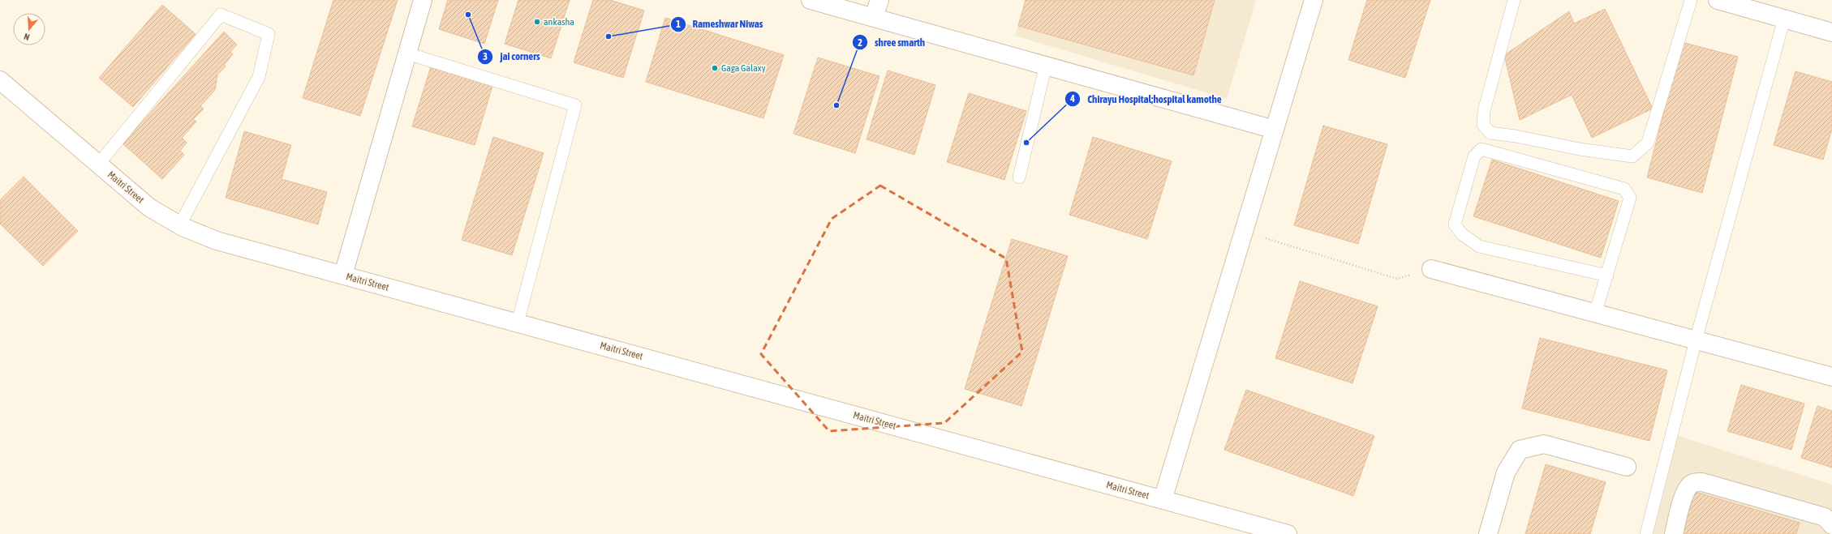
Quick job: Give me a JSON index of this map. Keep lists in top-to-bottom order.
{
  "streets": {
    "street": ["Maitri Street"]
  },
  "places": [
    "jai corners",
    "ankasha",
    "Rameshwar Niwas",
    "Gaga Galaxy",
    "shree smarth",
    "Chirayu Hospital;hospital kamothe"
  ],
  "north": "bottom"
}
